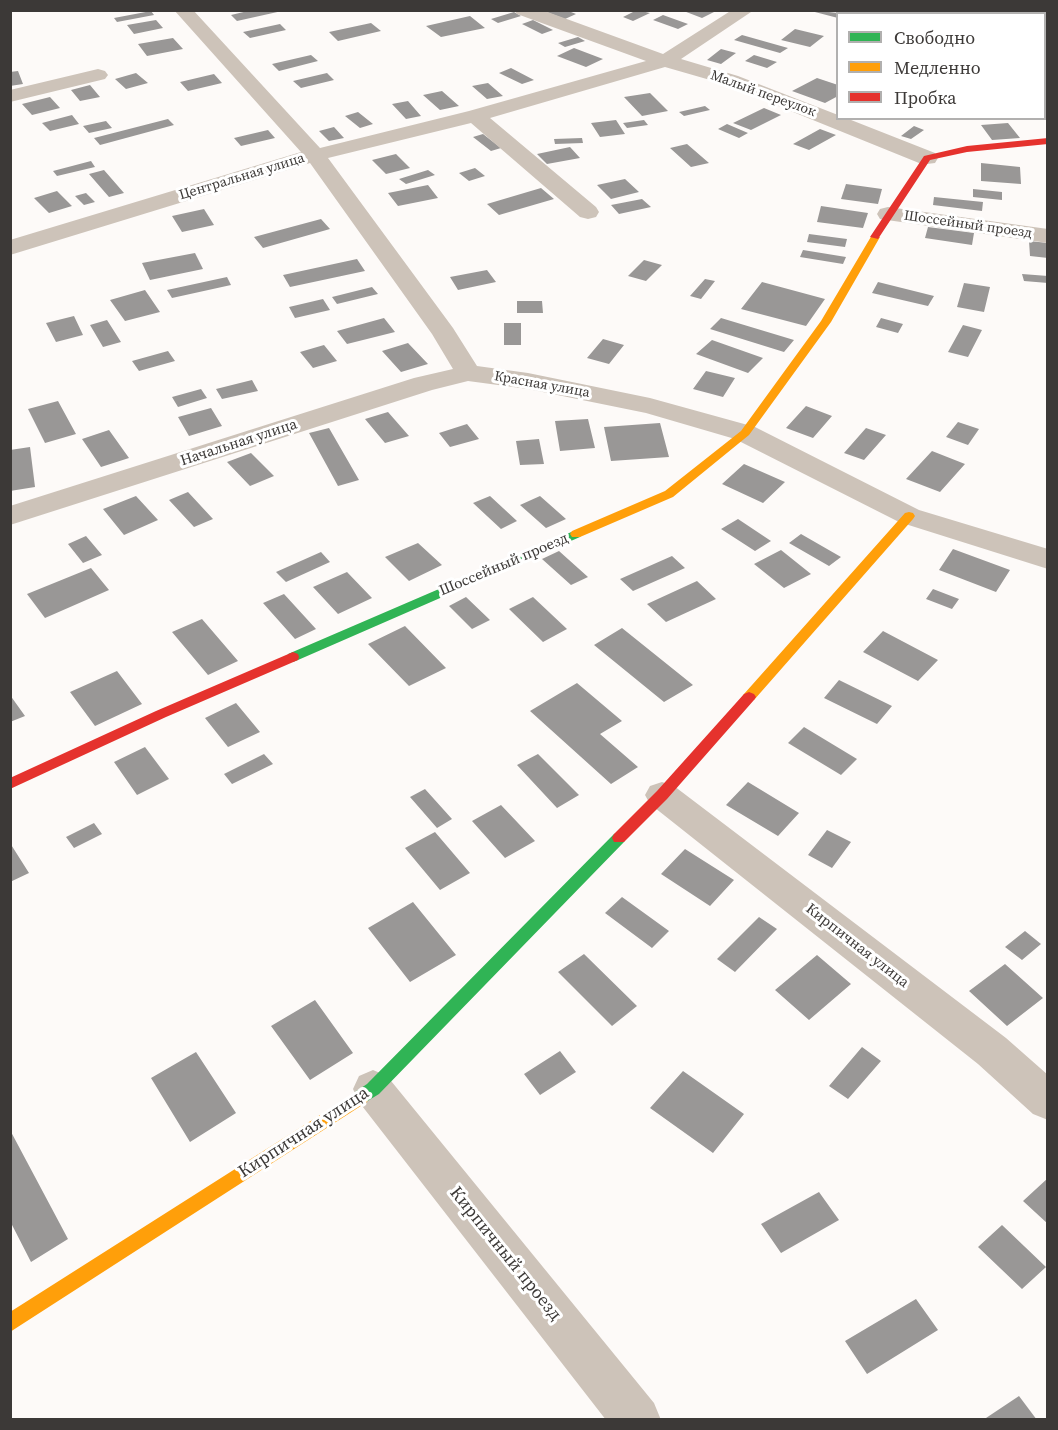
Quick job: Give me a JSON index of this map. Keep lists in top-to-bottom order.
{
  "streets": {
    "street": [
      "Малый переулок",
      "Центральная улица",
      "Шоссейный проезд",
      "Красная улица",
      "Начальная улица",
      "Кирпичная улица",
      "Кирпичный проезд"
    ]
  },
  "crossings": [
    ["Малый переулок", "Центральная улица"],
    ["Малый переулок", "Шоссейный проезд"],
    ["Шоссейный проезд", "Красная улица"],
    ["Красная улица", "Начальная улица"],
    ["Красная улица", "Кирпичная улица"],
    ["Кирпичная улица", "Кирпичный проезд"]
  ],
  "legend": ["Свободно", "Медленно", "Пробка"]
}
